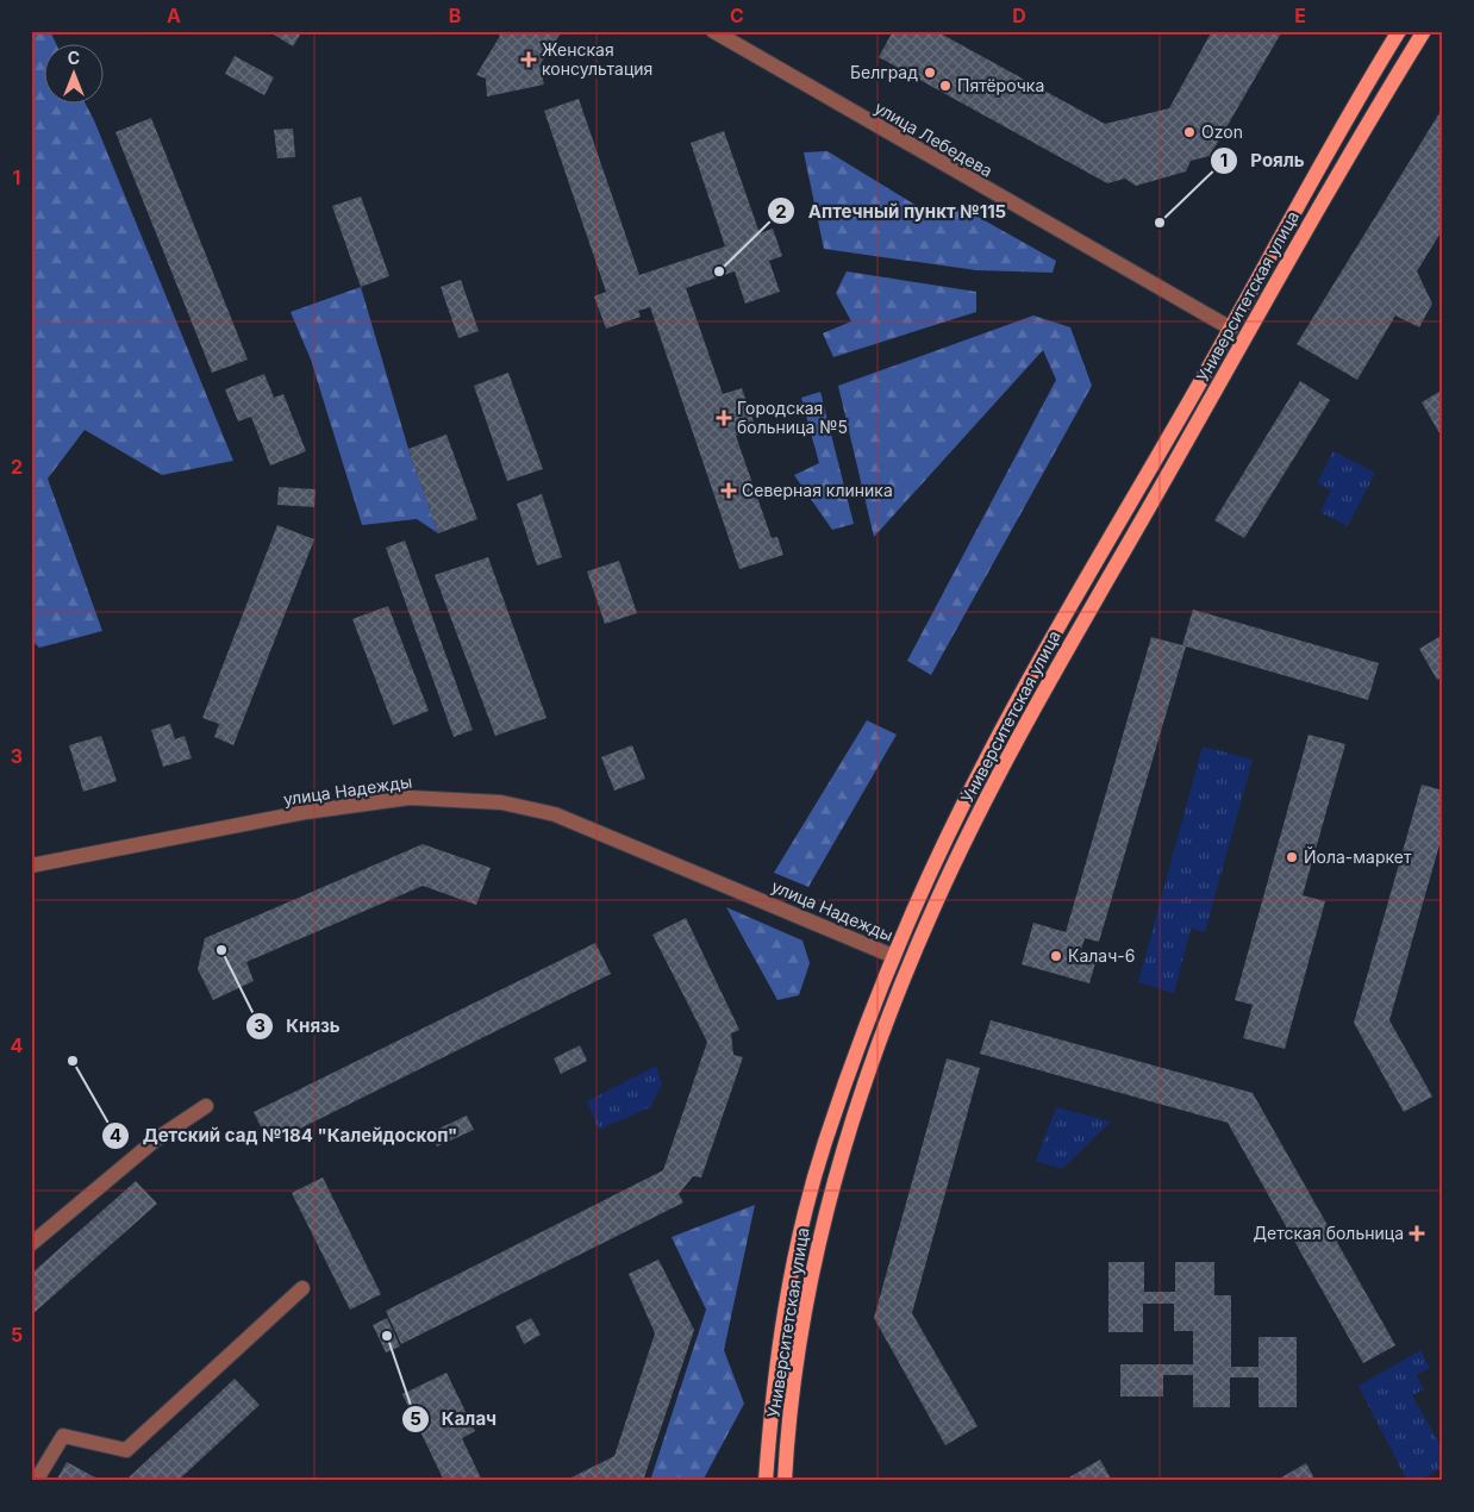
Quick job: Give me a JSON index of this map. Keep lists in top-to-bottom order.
{
  "streets": {
    "main road": ["Университетская улица"],
    "street": ["улица Лебедева", "улица Надежды"]
  },
  "crossings": [
    ["улица Лебедева", "Университетская улица"],
    ["Университетская улица", "улица Надежды"]
  ],
  "places": {
    "health": [
      "Женская консультация",
      "Городская больница №5",
      "Северная клиника",
      "Детская больница"
    ],
    "other": [
      "Белград",
      "Пятёрочка",
      "Ozon",
      "Рояль",
      "Аптечный пункт №115",
      "Йола-маркет",
      "Князь",
      "Калач-6",
      "Детский сад №184 \"Калейдоскоп\"",
      "Калач"
    ]
  },
  "north": "top",
  "grid": {
    "columns": [
      "A",
      "B",
      "C",
      "D",
      "E"
    ],
    "rows": [
      "1",
      "2",
      "3",
      "4",
      "5"
    ]
  }
}
